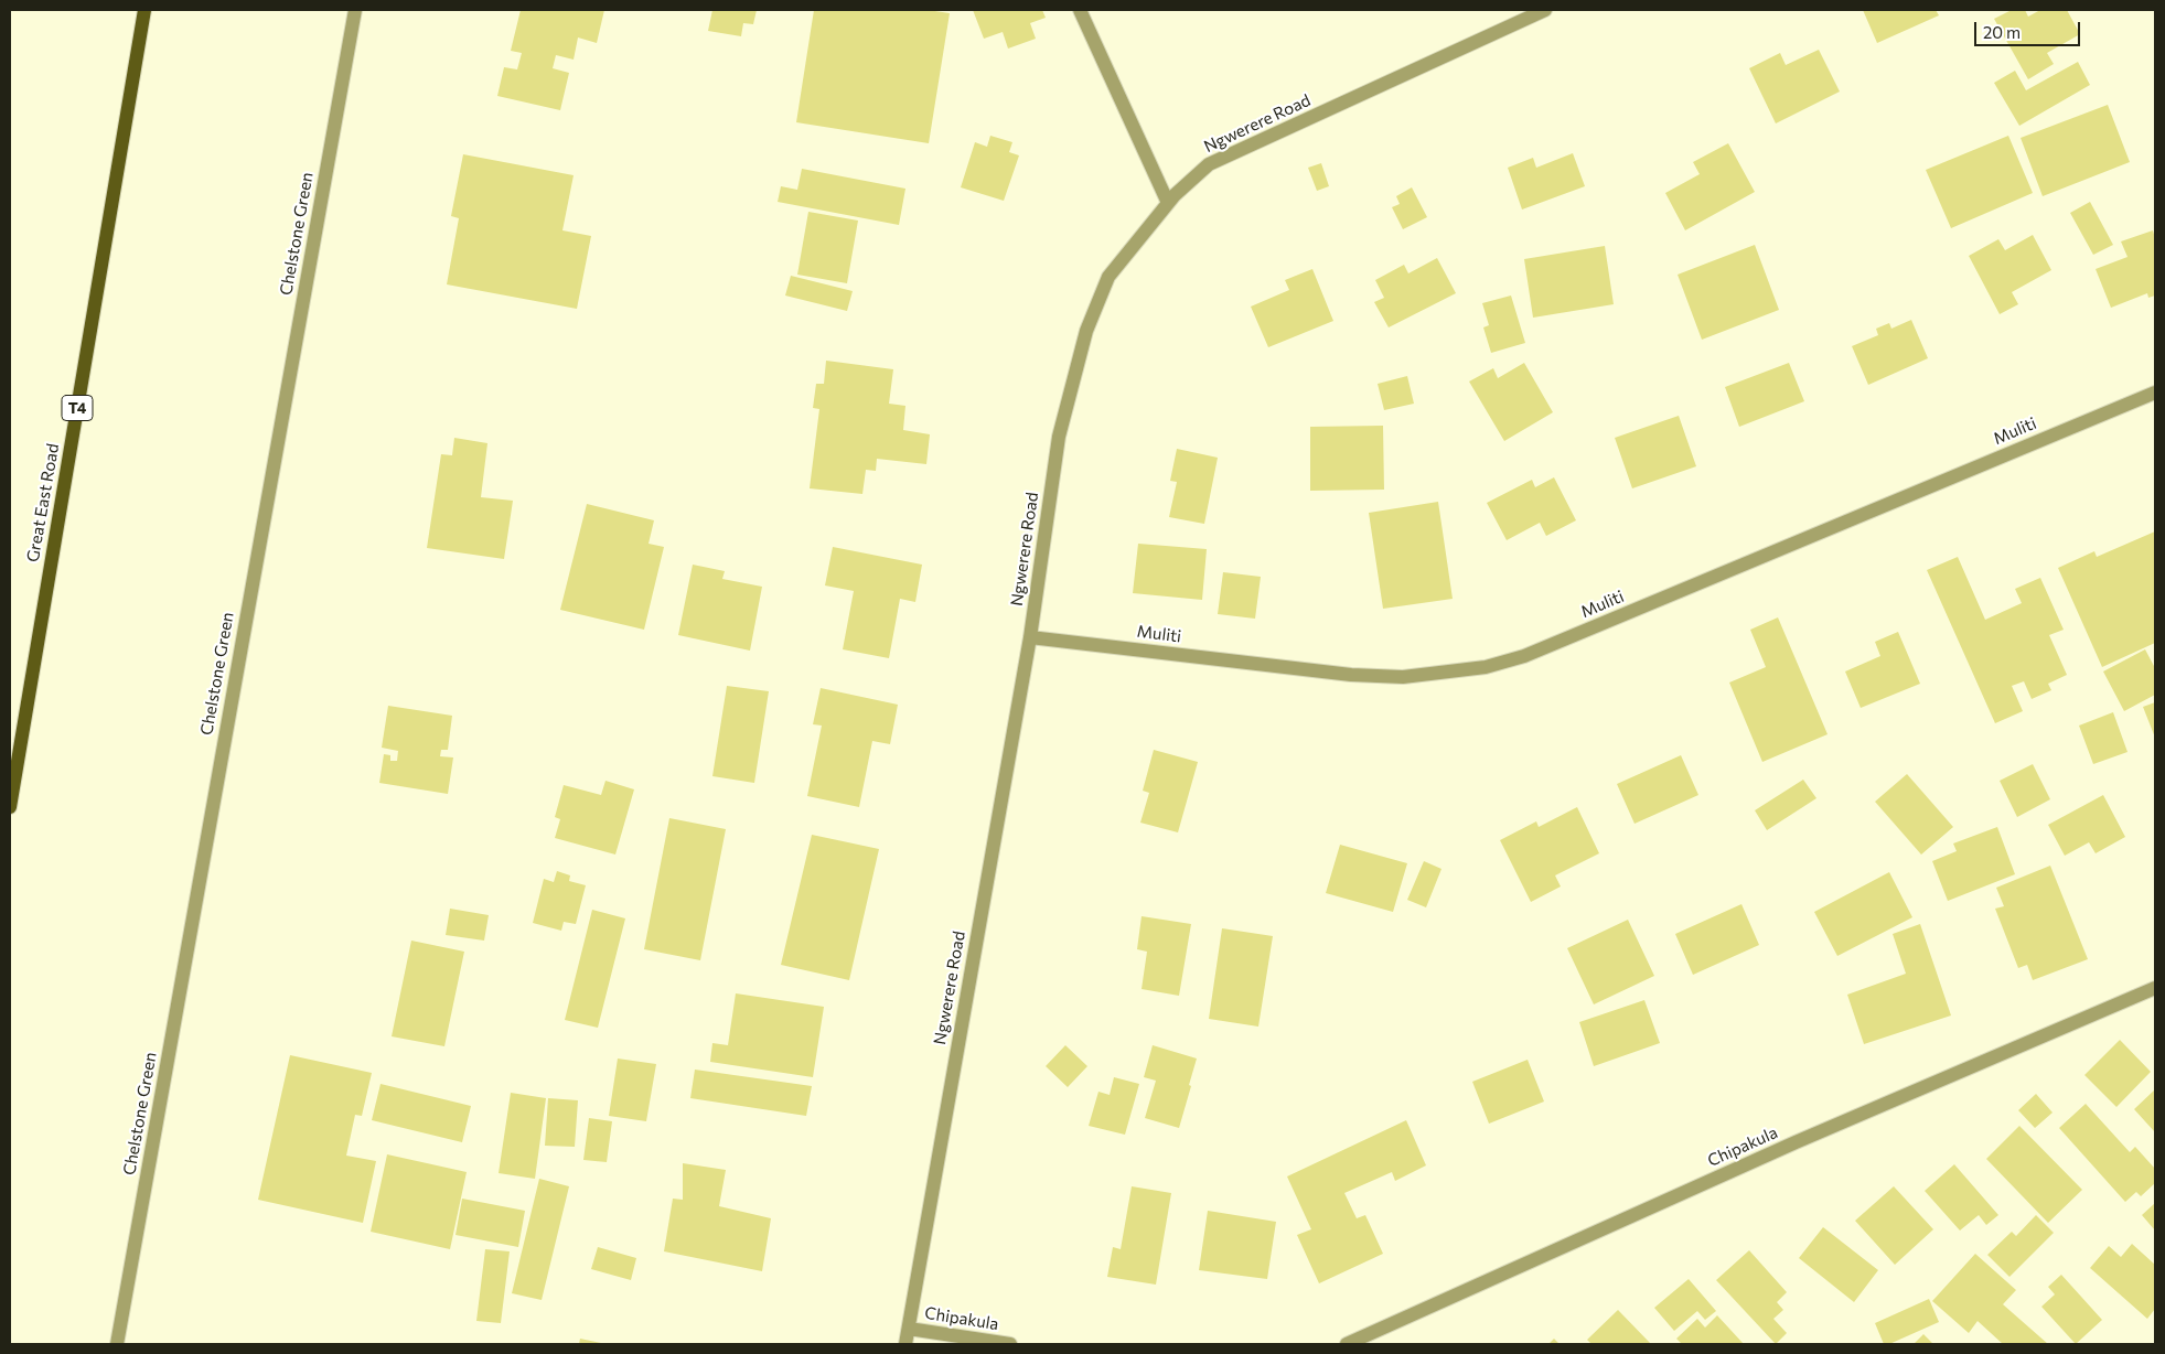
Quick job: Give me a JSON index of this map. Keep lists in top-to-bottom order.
{
  "streets": {
    "main road": ["T4", "Great East Road"],
    "street": [
      "Ngwerere Road",
      "Chelstone Green",
      "Muliti",
      "Chipakula"
    ]
  },
  "crossings": [
    ["Ngwerere Road", "Muliti"],
    ["Ngwerere Road", "Chipakula"]
  ],
  "scale_bar": "20 m"
}
